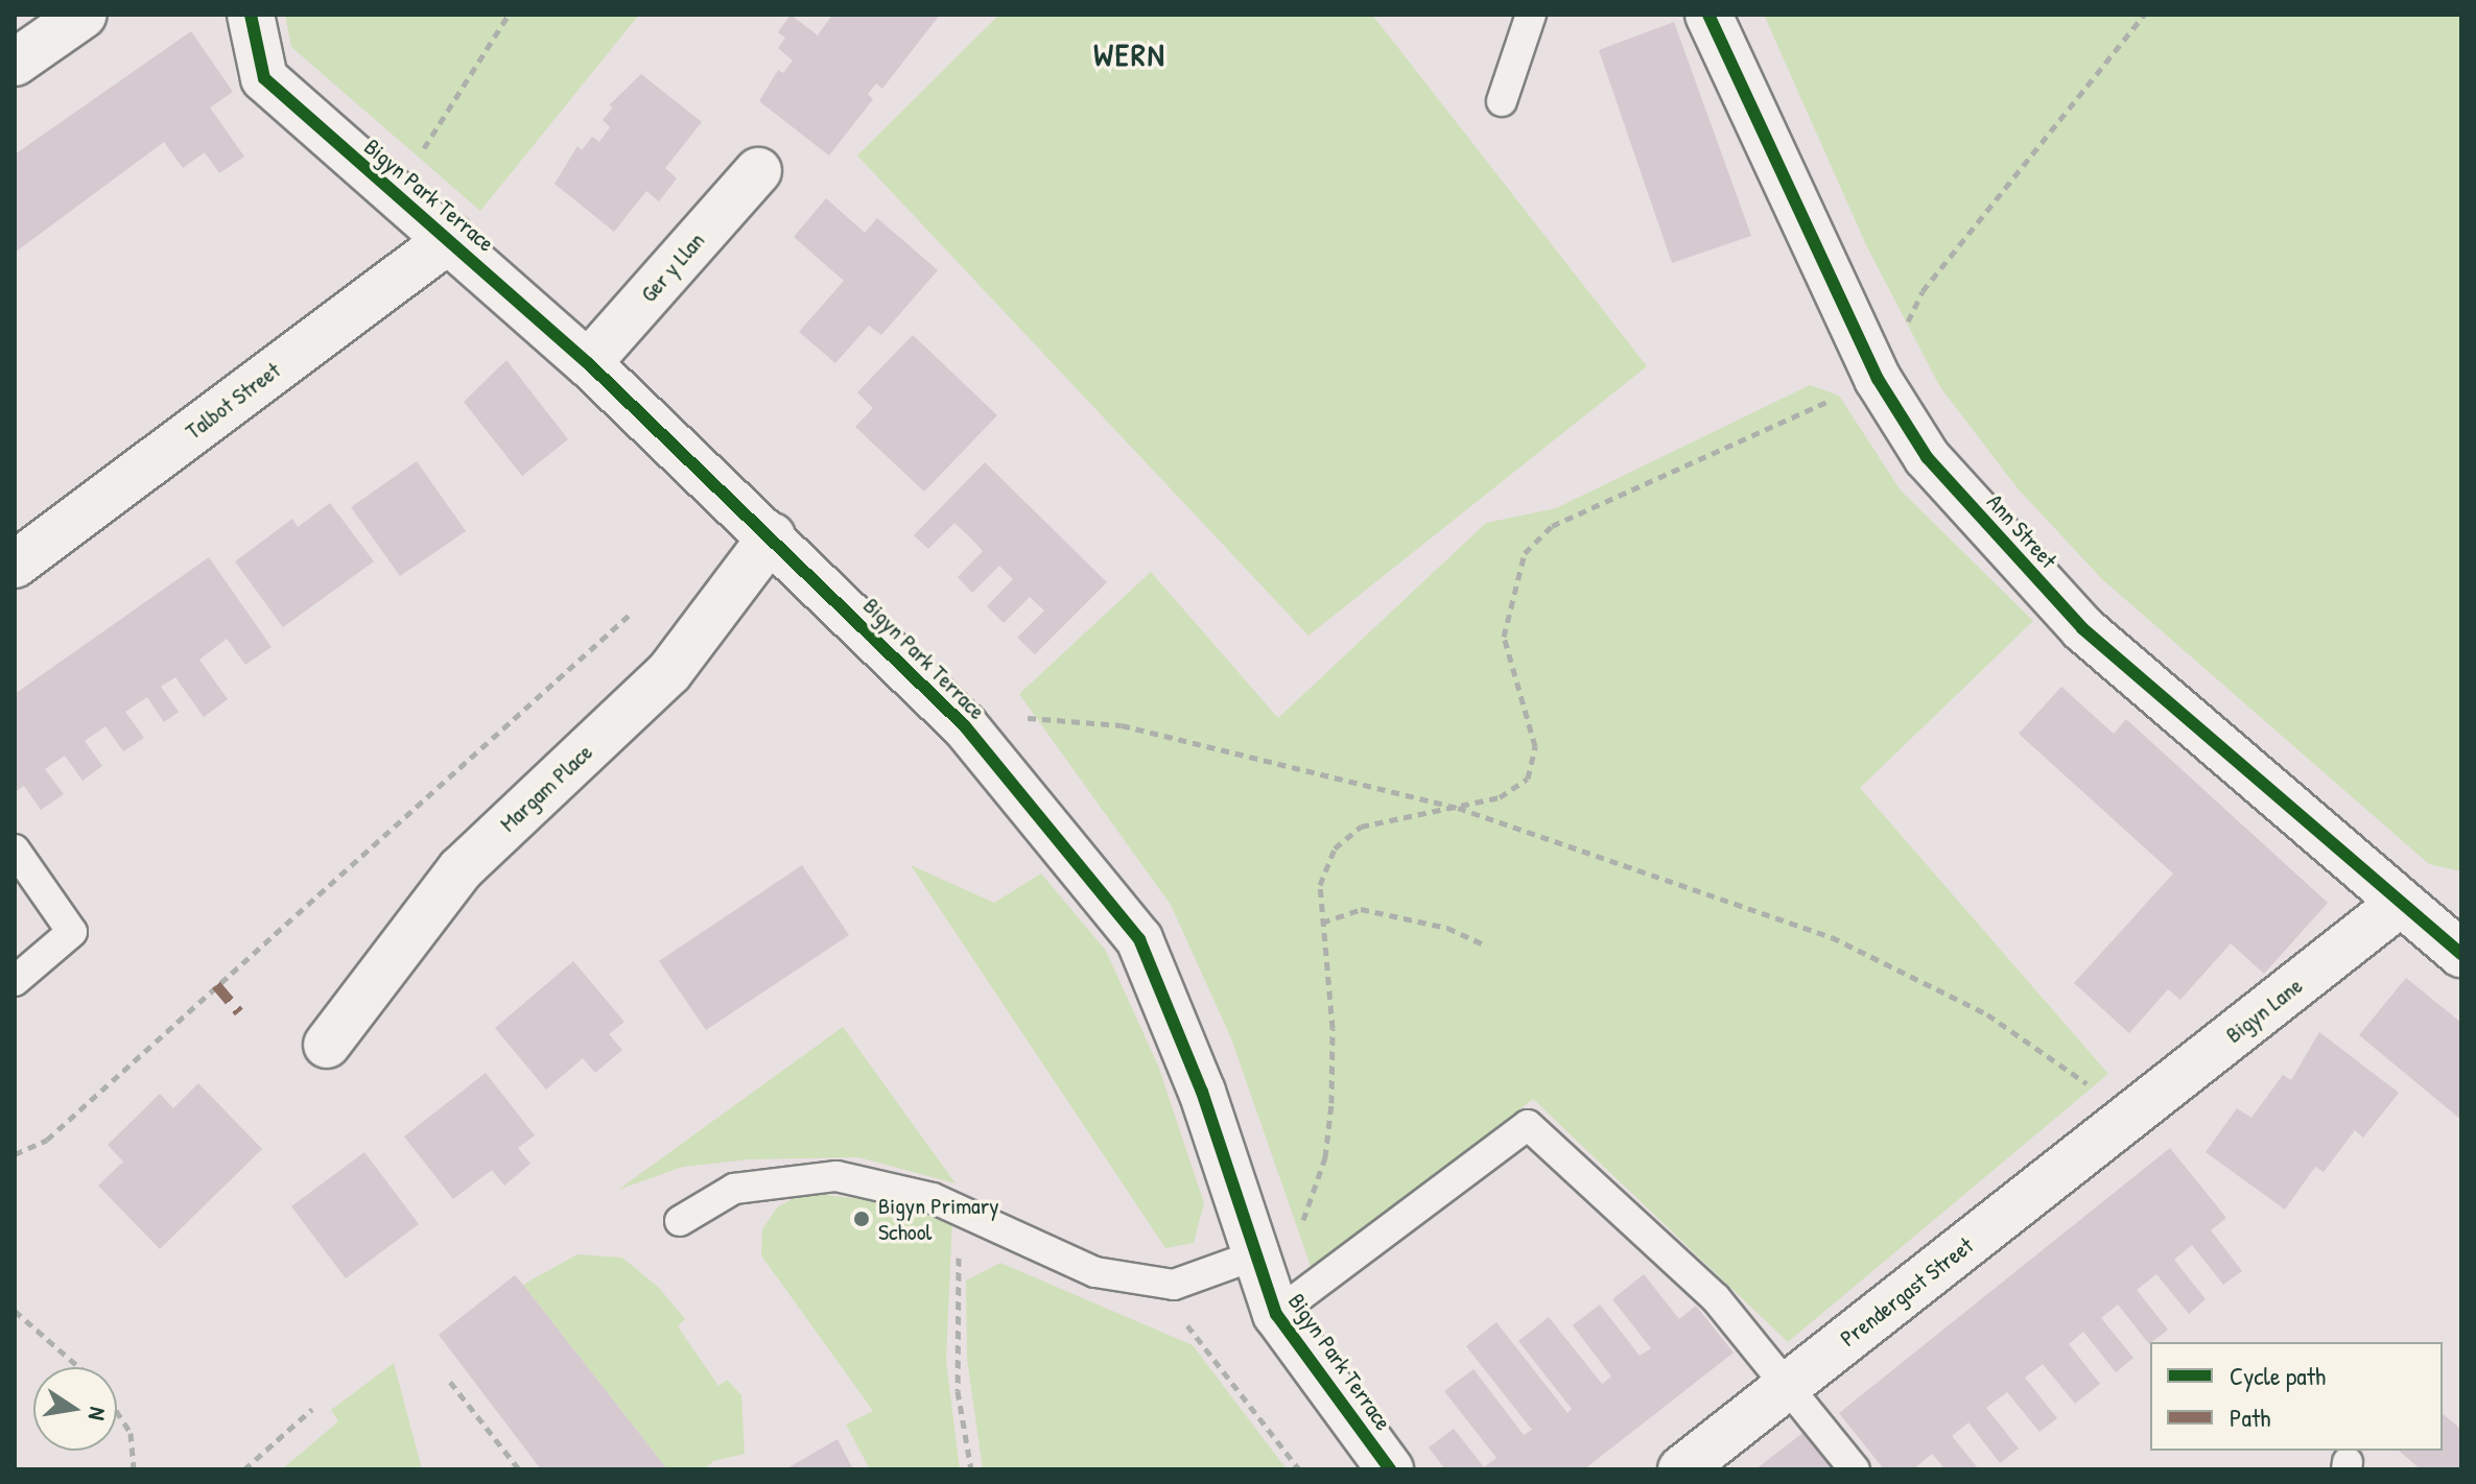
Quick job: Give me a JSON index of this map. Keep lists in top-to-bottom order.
{
  "streets": {
    "street": [
      "Bigyn Park Terrace",
      "Ger y Llan",
      "Talbot Street",
      "Ann Street",
      "Margam Place",
      "Bigyn Lane",
      "Prendergast Street"
    ]
  },
  "crossings": [
    ["Bigyn Park Terrace", "Ger y Llan"],
    ["Bigyn Park Terrace", "Talbot Street"],
    ["Bigyn Park Terrace", "Margam Place"],
    ["Ann Street", "Bigyn Lane"],
    ["Bigyn Lane", "Prendergast Street"]
  ],
  "districts": ["WERN"],
  "places": ["Bigyn Primary School"],
  "legend": ["Cycle path", "Path"],
  "north": "right"
}
